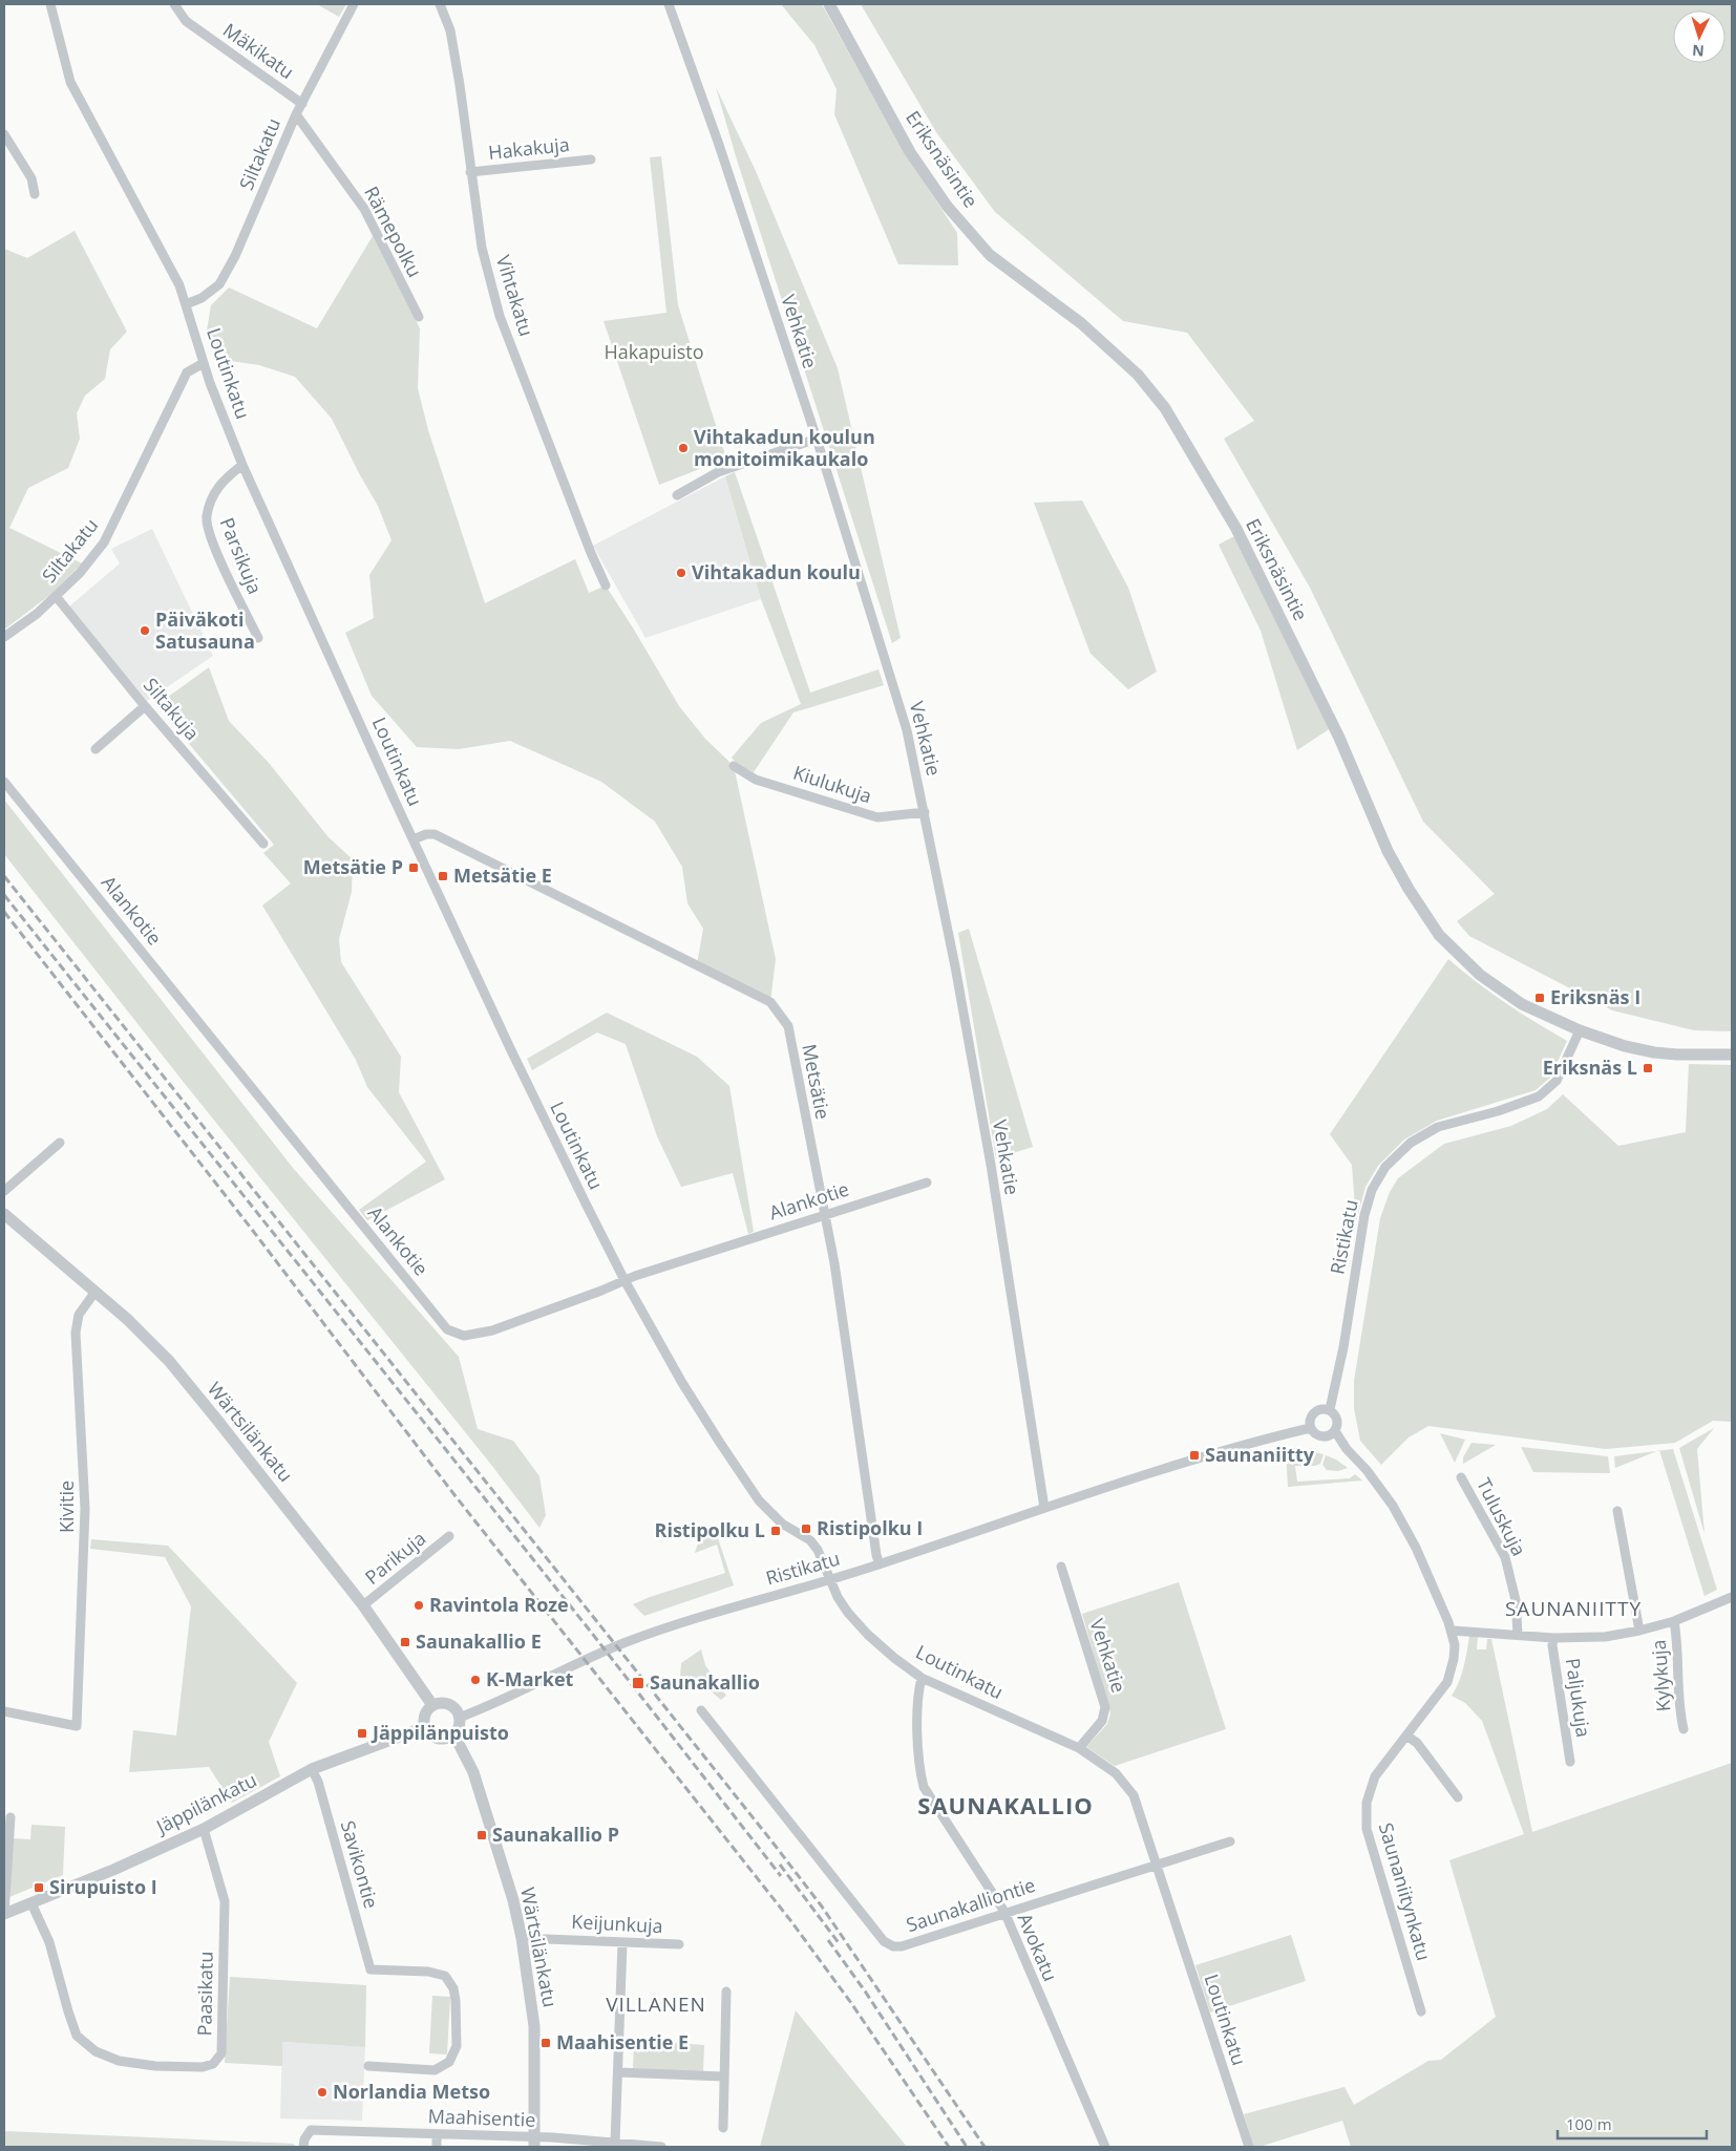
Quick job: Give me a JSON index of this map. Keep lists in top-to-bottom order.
{
  "streets": {
    "street": [
      "Mäkikatu",
      "Hakakuja",
      "Siltakatu",
      "Eriksnäsintie",
      "Rämepolku",
      "Vihtakatu",
      "Vehkatie",
      "Loutinkatu",
      "Parsikuja",
      "Siltakuja",
      "Kiulukuja",
      "Alankotie",
      "Metsätie",
      "Ristikatu",
      "Wärtsilänkatu",
      "Kivitie",
      "Tuluskuja",
      "Parikuja",
      "Kylykuja",
      "Paljukuja",
      "Jäppilänkatu",
      "Savikontie",
      "Saunaniitynkatu",
      "Saunakalliontie",
      "Keijunkuja",
      "Avokatu",
      "Paasikatu",
      "Maahisentie"
    ]
  },
  "crossings": [
    ["Mäkikatu", "Siltakatu"],
    ["Hakakuja", "Vihtakatu"],
    ["Siltakatu", "Rämepolku"],
    ["Siltakatu", "Loutinkatu"],
    ["Siltakatu", "Siltakuja"],
    ["Eriksnäsintie", "Ristikatu"],
    ["Vehkatie", "Loutinkatu"],
    ["Vehkatie", "Kiulukuja"],
    ["Vehkatie", "Ristikatu"],
    ["Loutinkatu", "Parsikuja"],
    ["Loutinkatu", "Alankotie"],
    ["Loutinkatu", "Metsätie"],
    ["Loutinkatu", "Ristikatu"],
    ["Loutinkatu", "Saunakalliontie"],
    ["Loutinkatu", "Avokatu"],
    ["Alankotie", "Metsätie"],
    ["Metsätie", "Ristikatu"],
    ["Ristikatu", "Wärtsilänkatu"],
    ["Ristikatu", "Jäppilänkatu"],
    ["Ristikatu", "Saunaniitynkatu"],
    ["Wärtsilänkatu", "Kivitie"],
    ["Wärtsilänkatu", "Parikuja"],
    ["Wärtsilänkatu", "Jäppilänkatu"],
    ["Wärtsilänkatu", "Keijunkuja"],
    ["Wärtsilänkatu", "Maahisentie"],
    ["Jäppilänkatu", "Savikontie"],
    ["Jäppilänkatu", "Paasikatu"],
    ["Saunakalliontie", "Avokatu"]
  ],
  "districts": ["SAUNANIITTY", "SAUNAKALLIO", "VILLANEN"],
  "parks": ["Hakapuisto"],
  "places": {
    "other": [
      "Vihtakadun koulun monitoimikaukalo",
      "Vihtakadun koulu",
      "Päiväkoti Satusauna",
      "Ravintola Roze",
      "K-Market",
      "Norlandia Metso"
    ],
    "transit": [
      "Metsätie P",
      "Metsätie E",
      "Eriksnäs I",
      "Eriksnäs L",
      "Saunaniitty",
      "Ristipolku I",
      "Ristipolku L",
      "Saunakallio E",
      "Saunakallio",
      "Jäppilänpuisto",
      "Saunakallio P",
      "Sirupuisto I",
      "Maahisentie E"
    ]
  },
  "scale_bar": "100 m",
  "north": "bottom"
}
